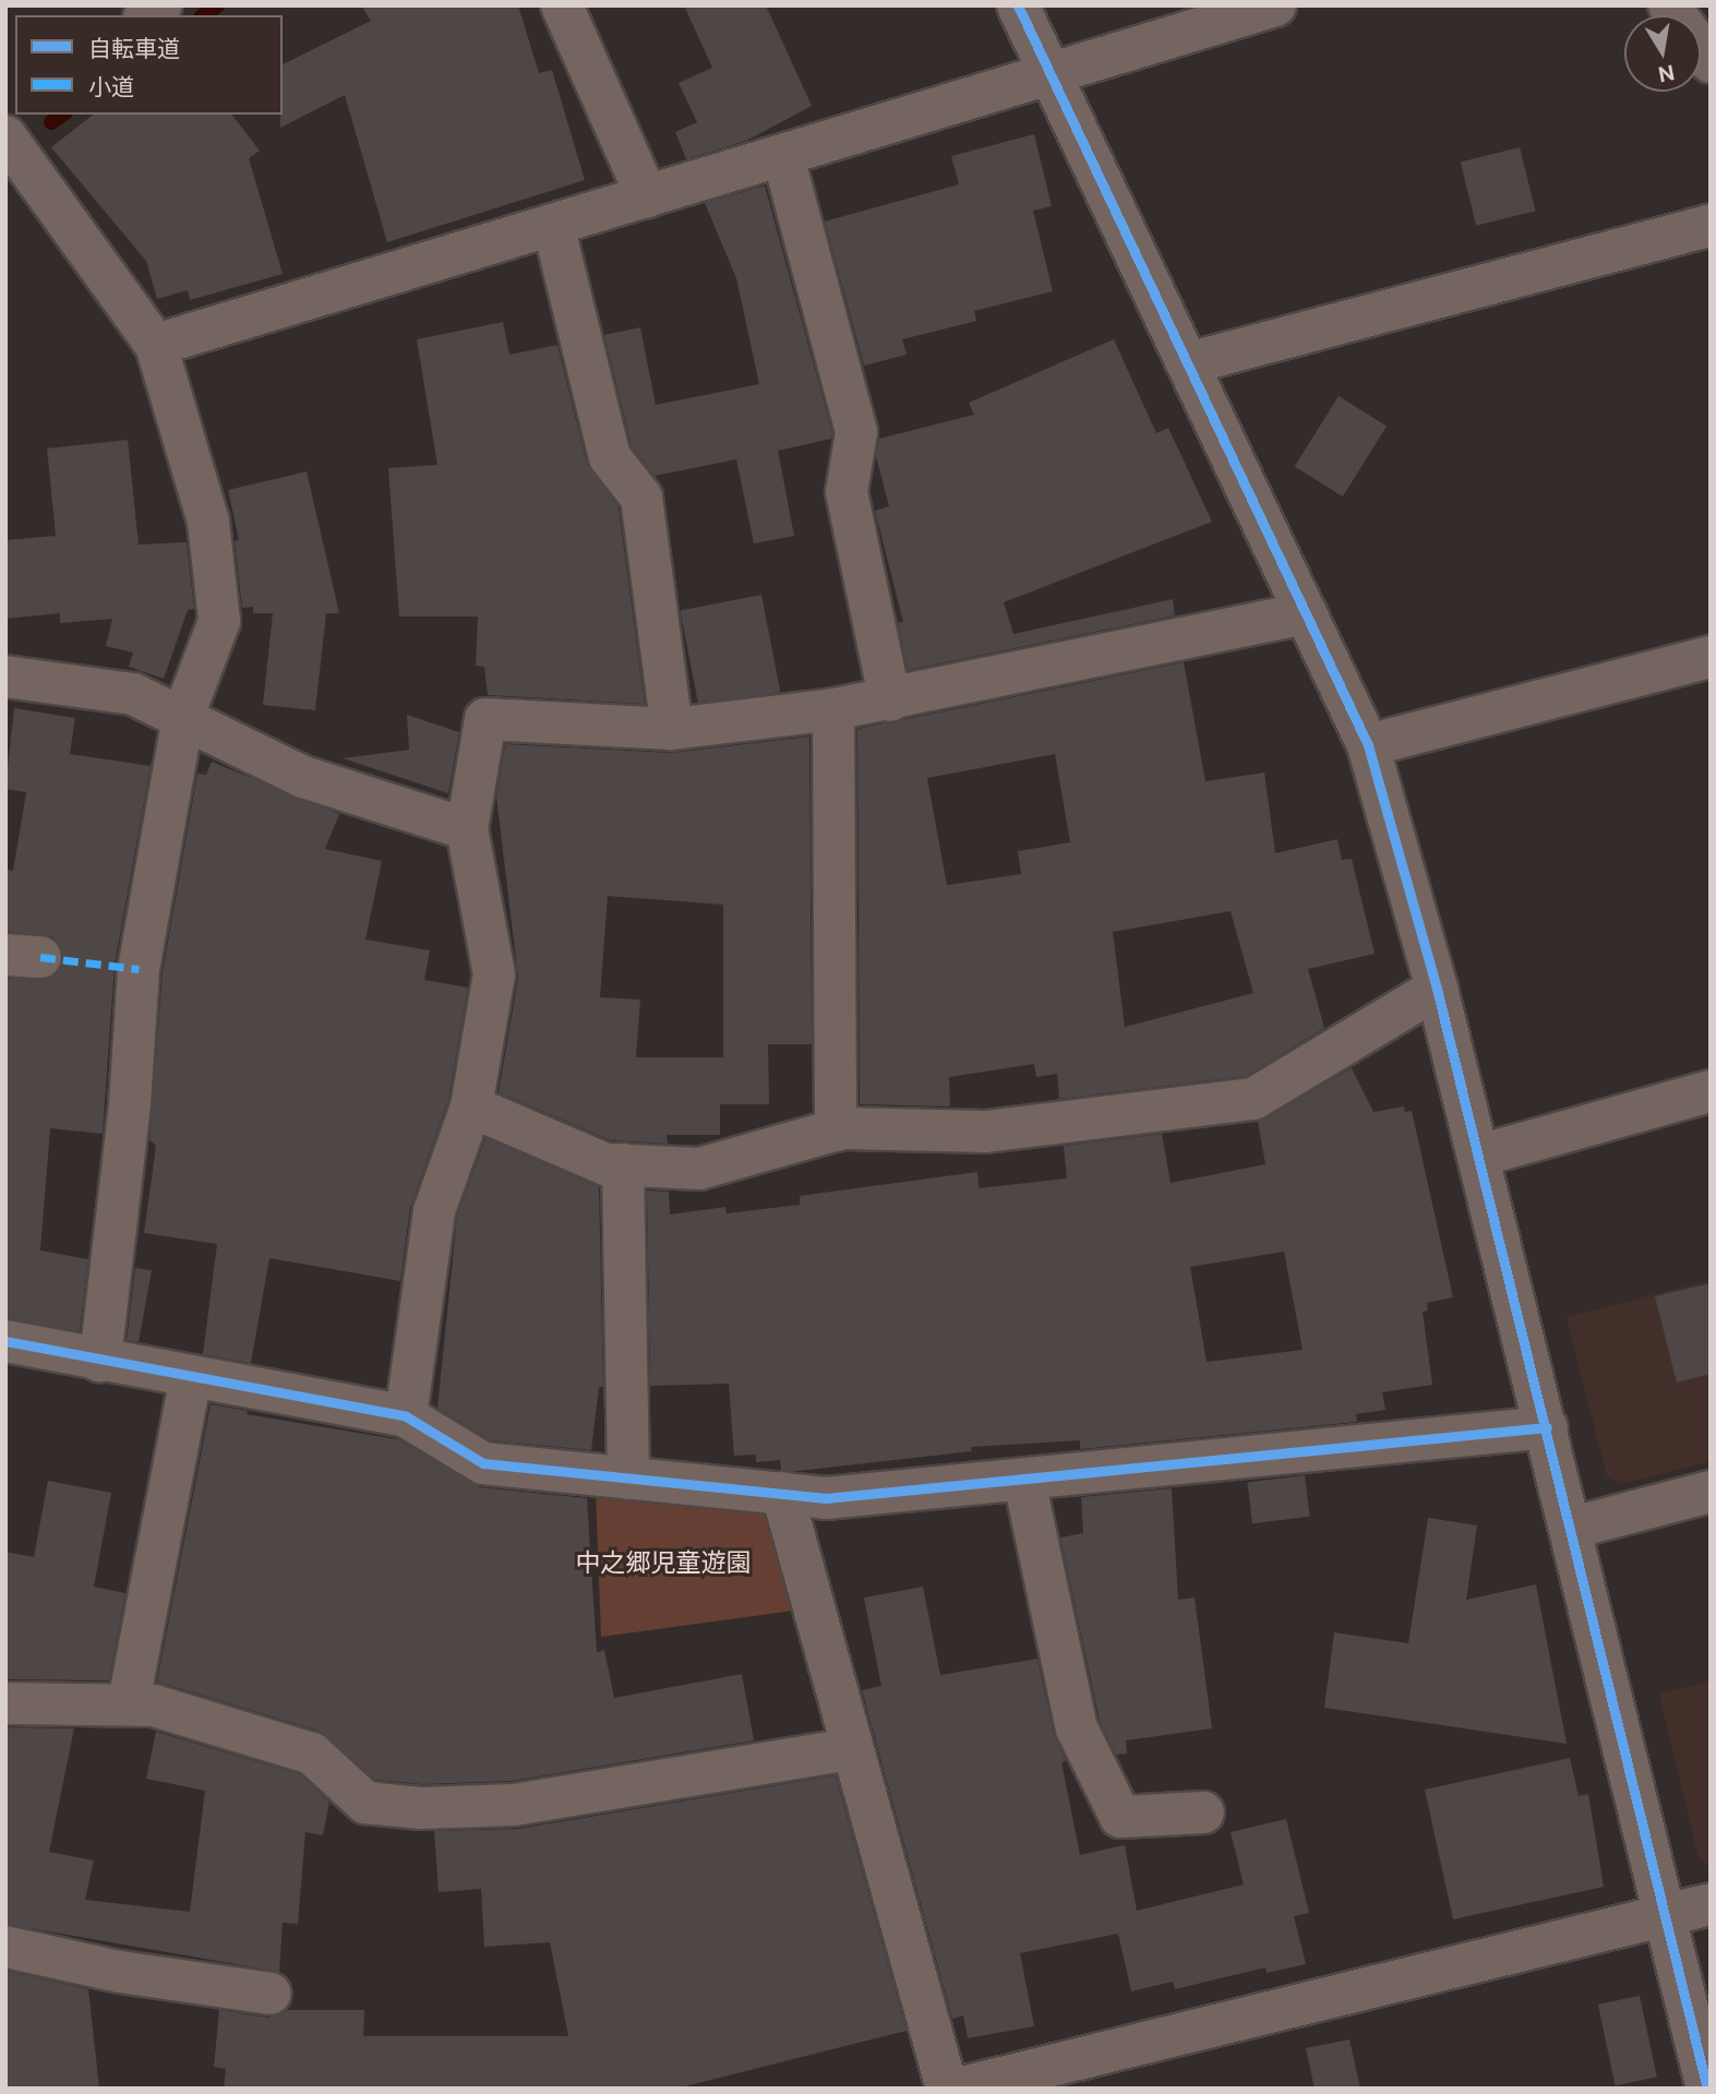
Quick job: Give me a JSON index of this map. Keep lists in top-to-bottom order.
{
  "parks": ["中之郷児童遊園"],
  "legend": ["自転車道", "小道"],
  "north": "bottom"
}
